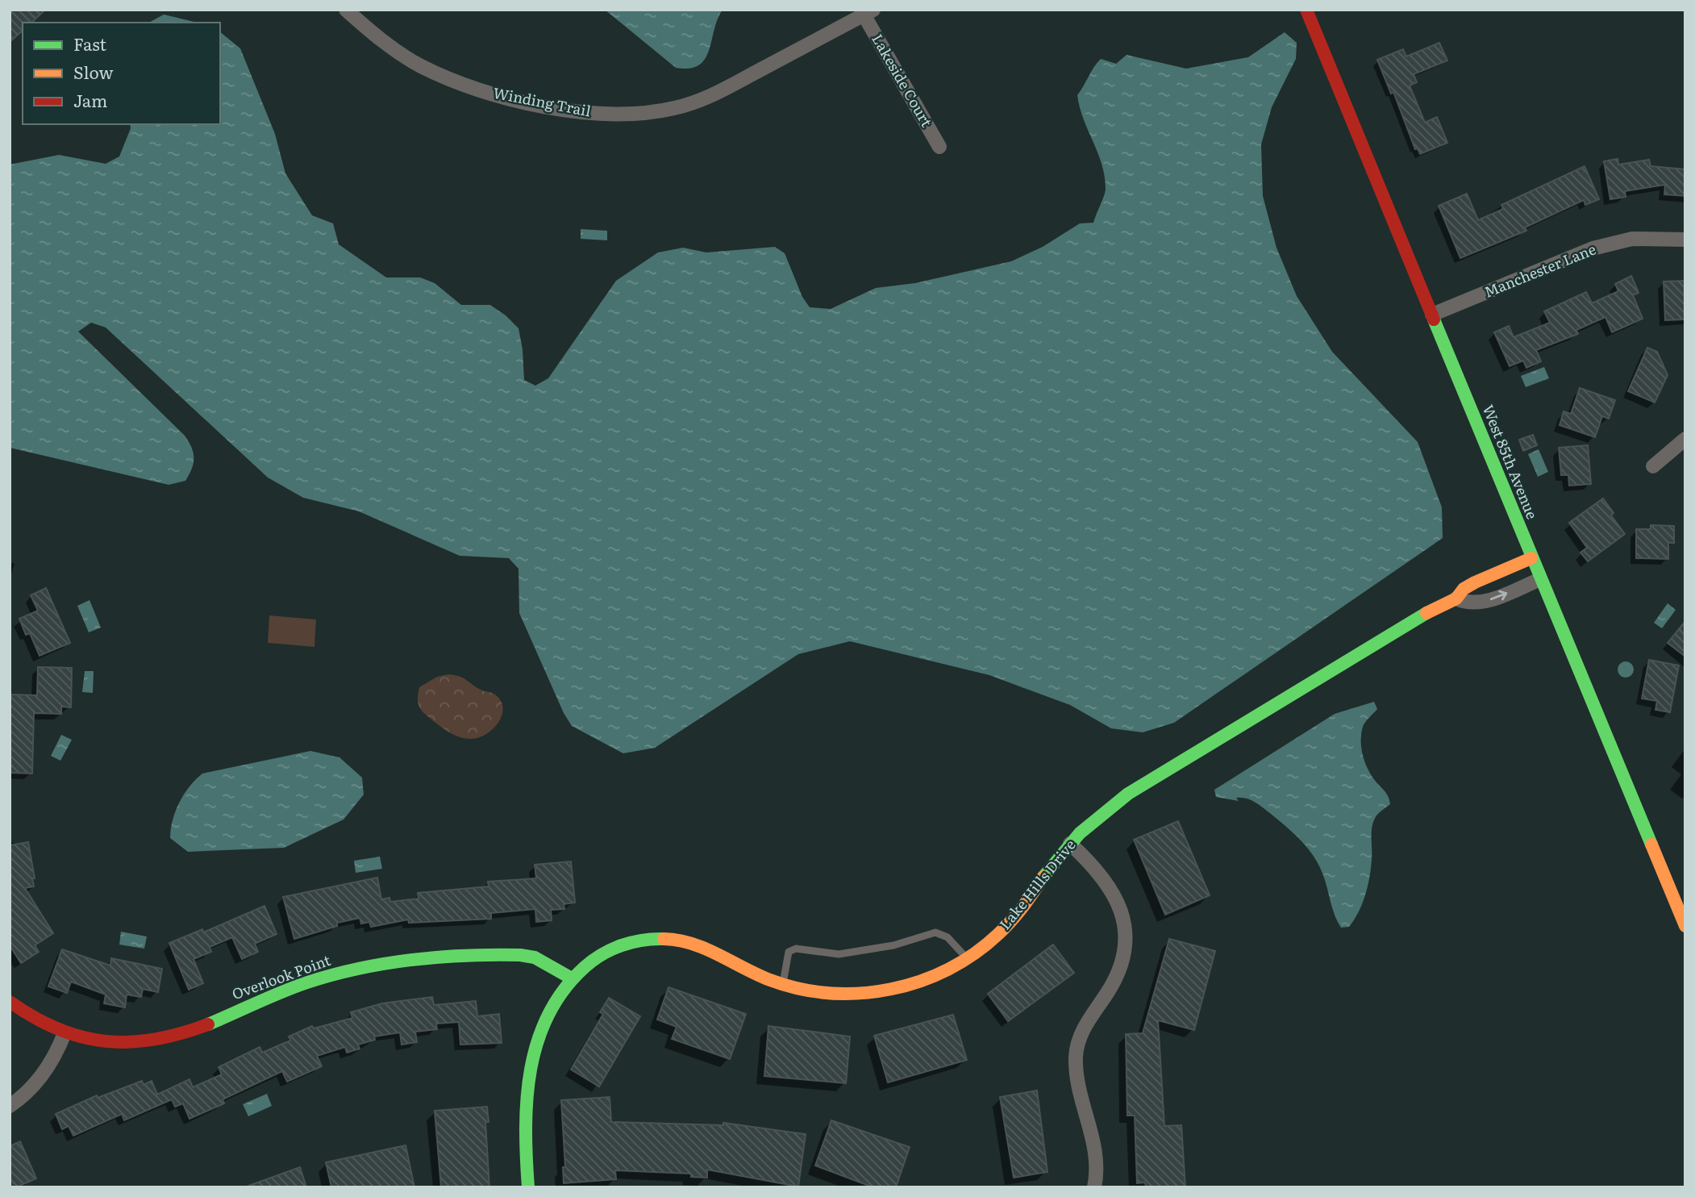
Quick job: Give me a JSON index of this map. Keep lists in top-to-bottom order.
{
  "streets": {
    "street": [
      "Lakeside Court",
      "Winding Trail",
      "Manchester Lane",
      "West 85th Avenue",
      "Lake Hills Drive",
      "Overlook Point"
    ]
  },
  "crossings": [
    ["Lakeside Court", "Winding Trail"],
    ["Manchester Lane", "West 85th Avenue"],
    ["West 85th Avenue", "Lake Hills Drive"],
    ["Lake Hills Drive", "Overlook Point"]
  ],
  "legend": ["Fast", "Slow", "Jam"]
}
